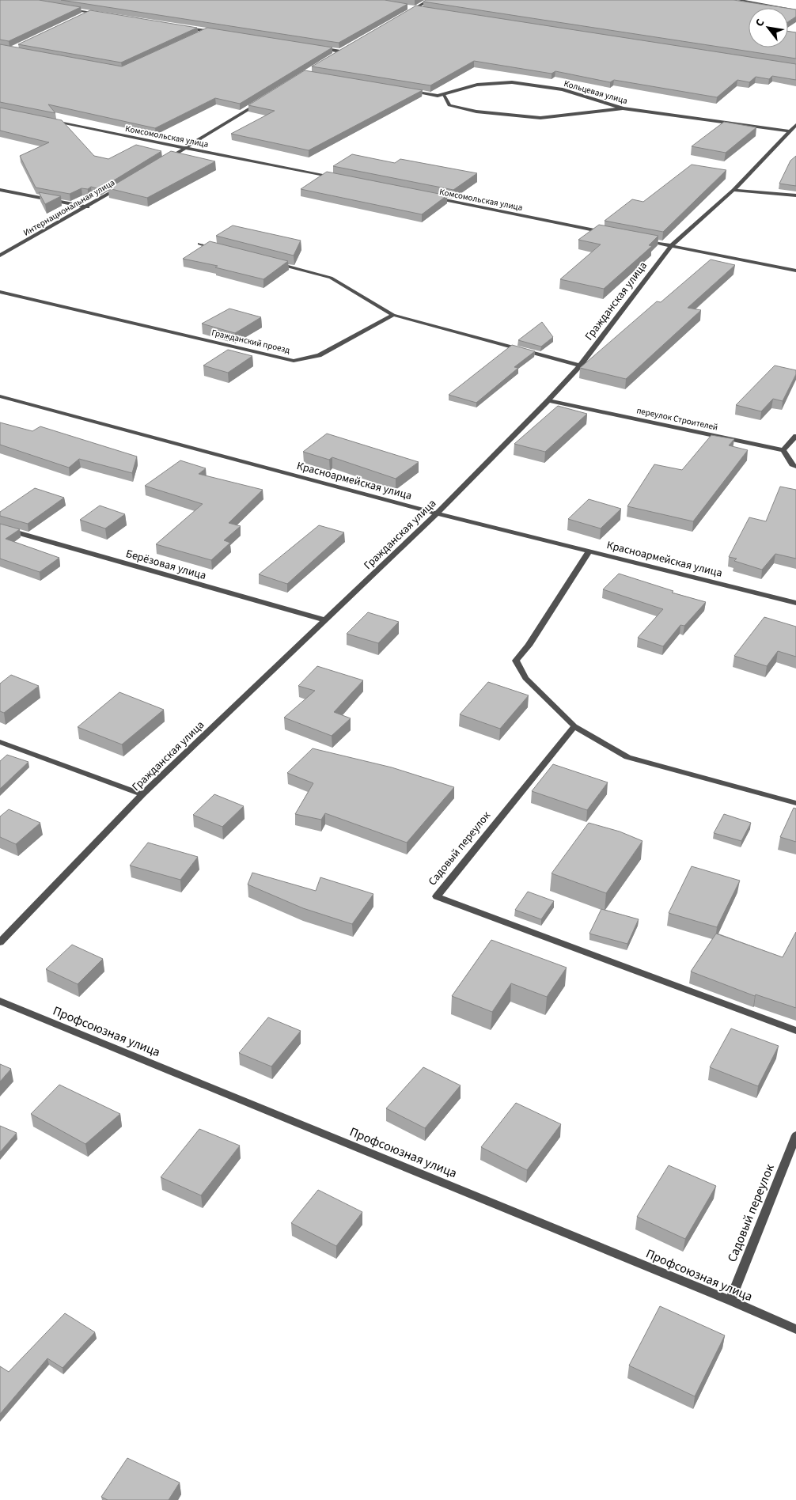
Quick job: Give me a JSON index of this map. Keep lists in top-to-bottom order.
{
  "streets": {
    "street": [
      "Кольцевая улица",
      "Комсомольская улица",
      "Интернациональная улица",
      "Гражданская улица",
      "Гражданский проезд",
      "переулок Строителей",
      "Красноармейская улица",
      "Берёзовая улица",
      "Садовый переулок",
      "Профсоюзная улица"
    ]
  },
  "crossings": [
    ["Кольцевая улица", "Гражданская улица"],
    ["Гражданская улица", "переулок Строителей"],
    ["Гражданская улица", "Красноармейская улица"],
    ["Гражданская улица", "Берёзовая улица"],
    ["Садовый переулок", "Профсоюзная улица"]
  ],
  "north": "top left"
}
